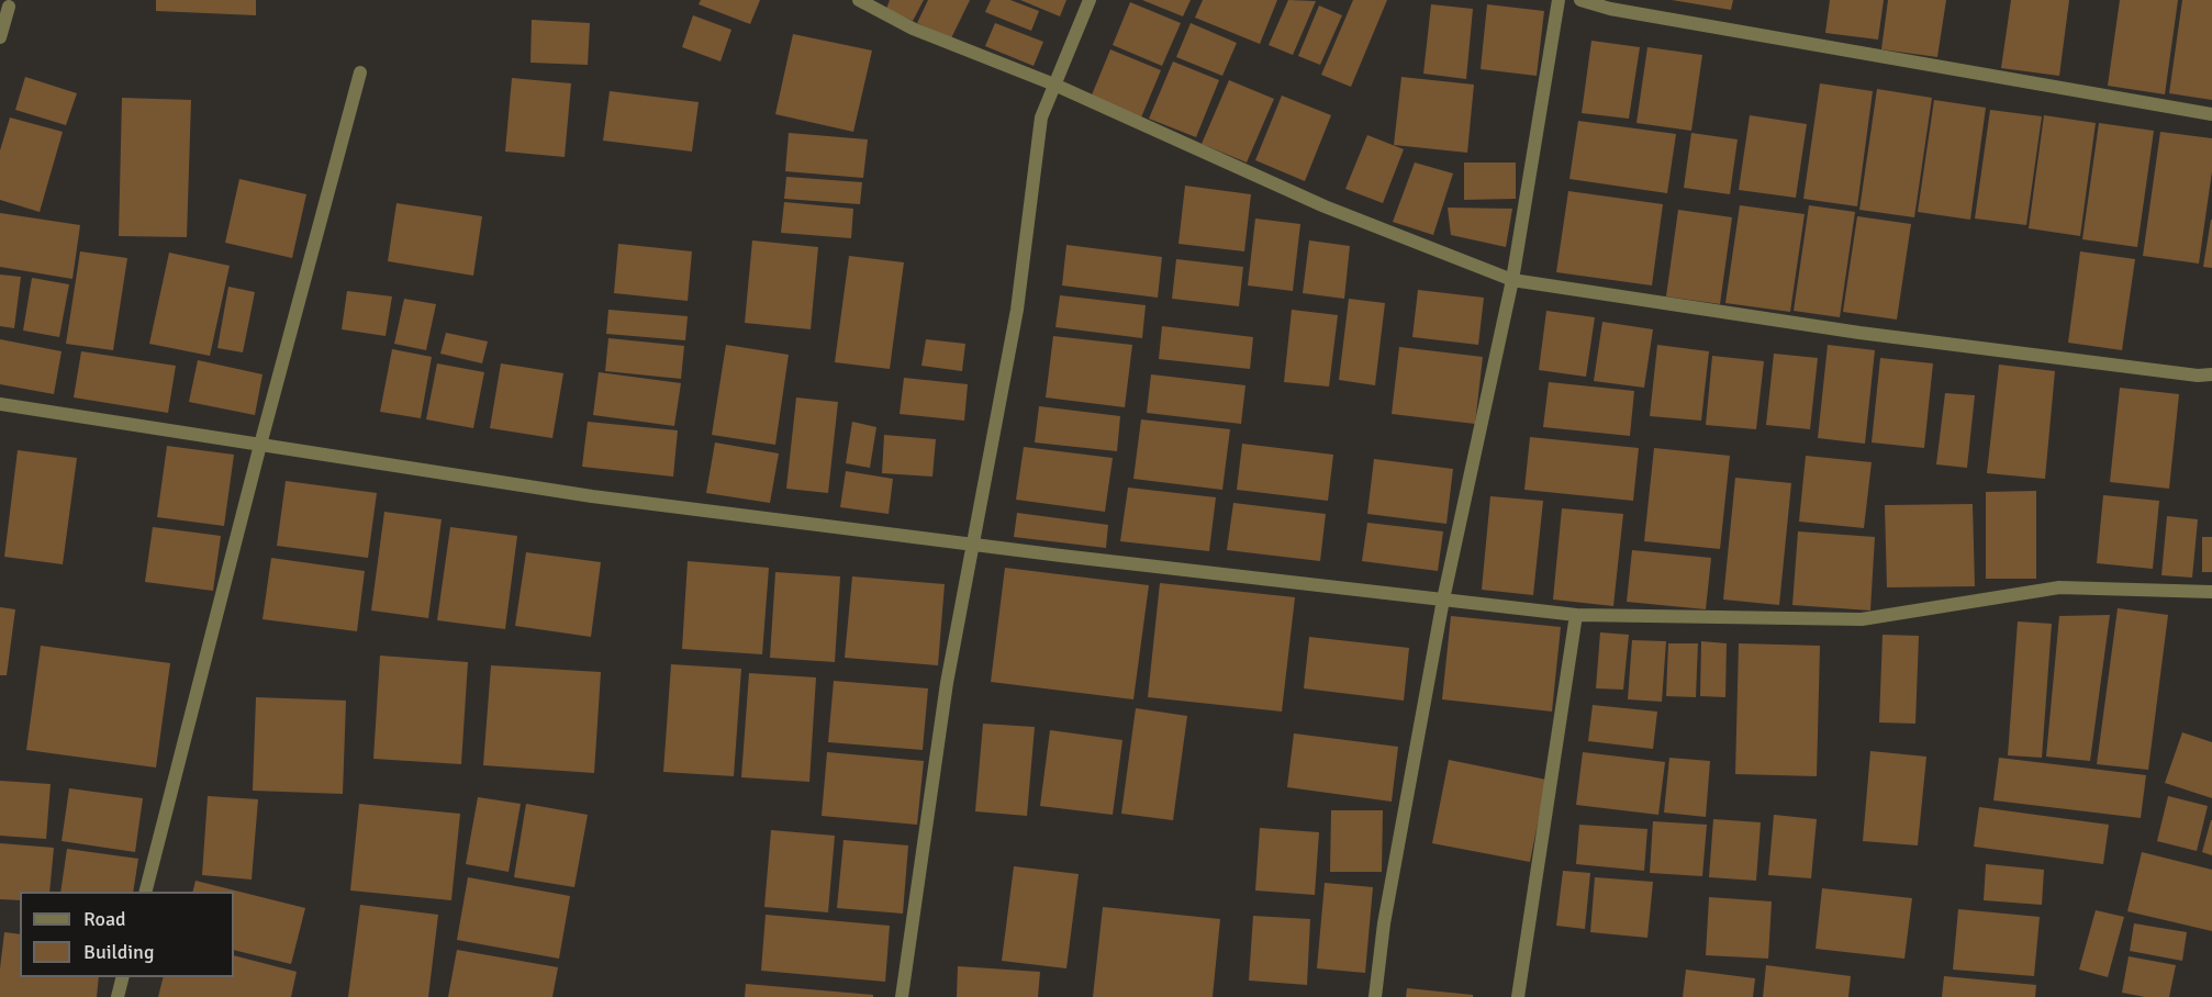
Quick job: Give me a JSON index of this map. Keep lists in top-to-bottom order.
{
  "legend": ["Road", "Building"]
}
